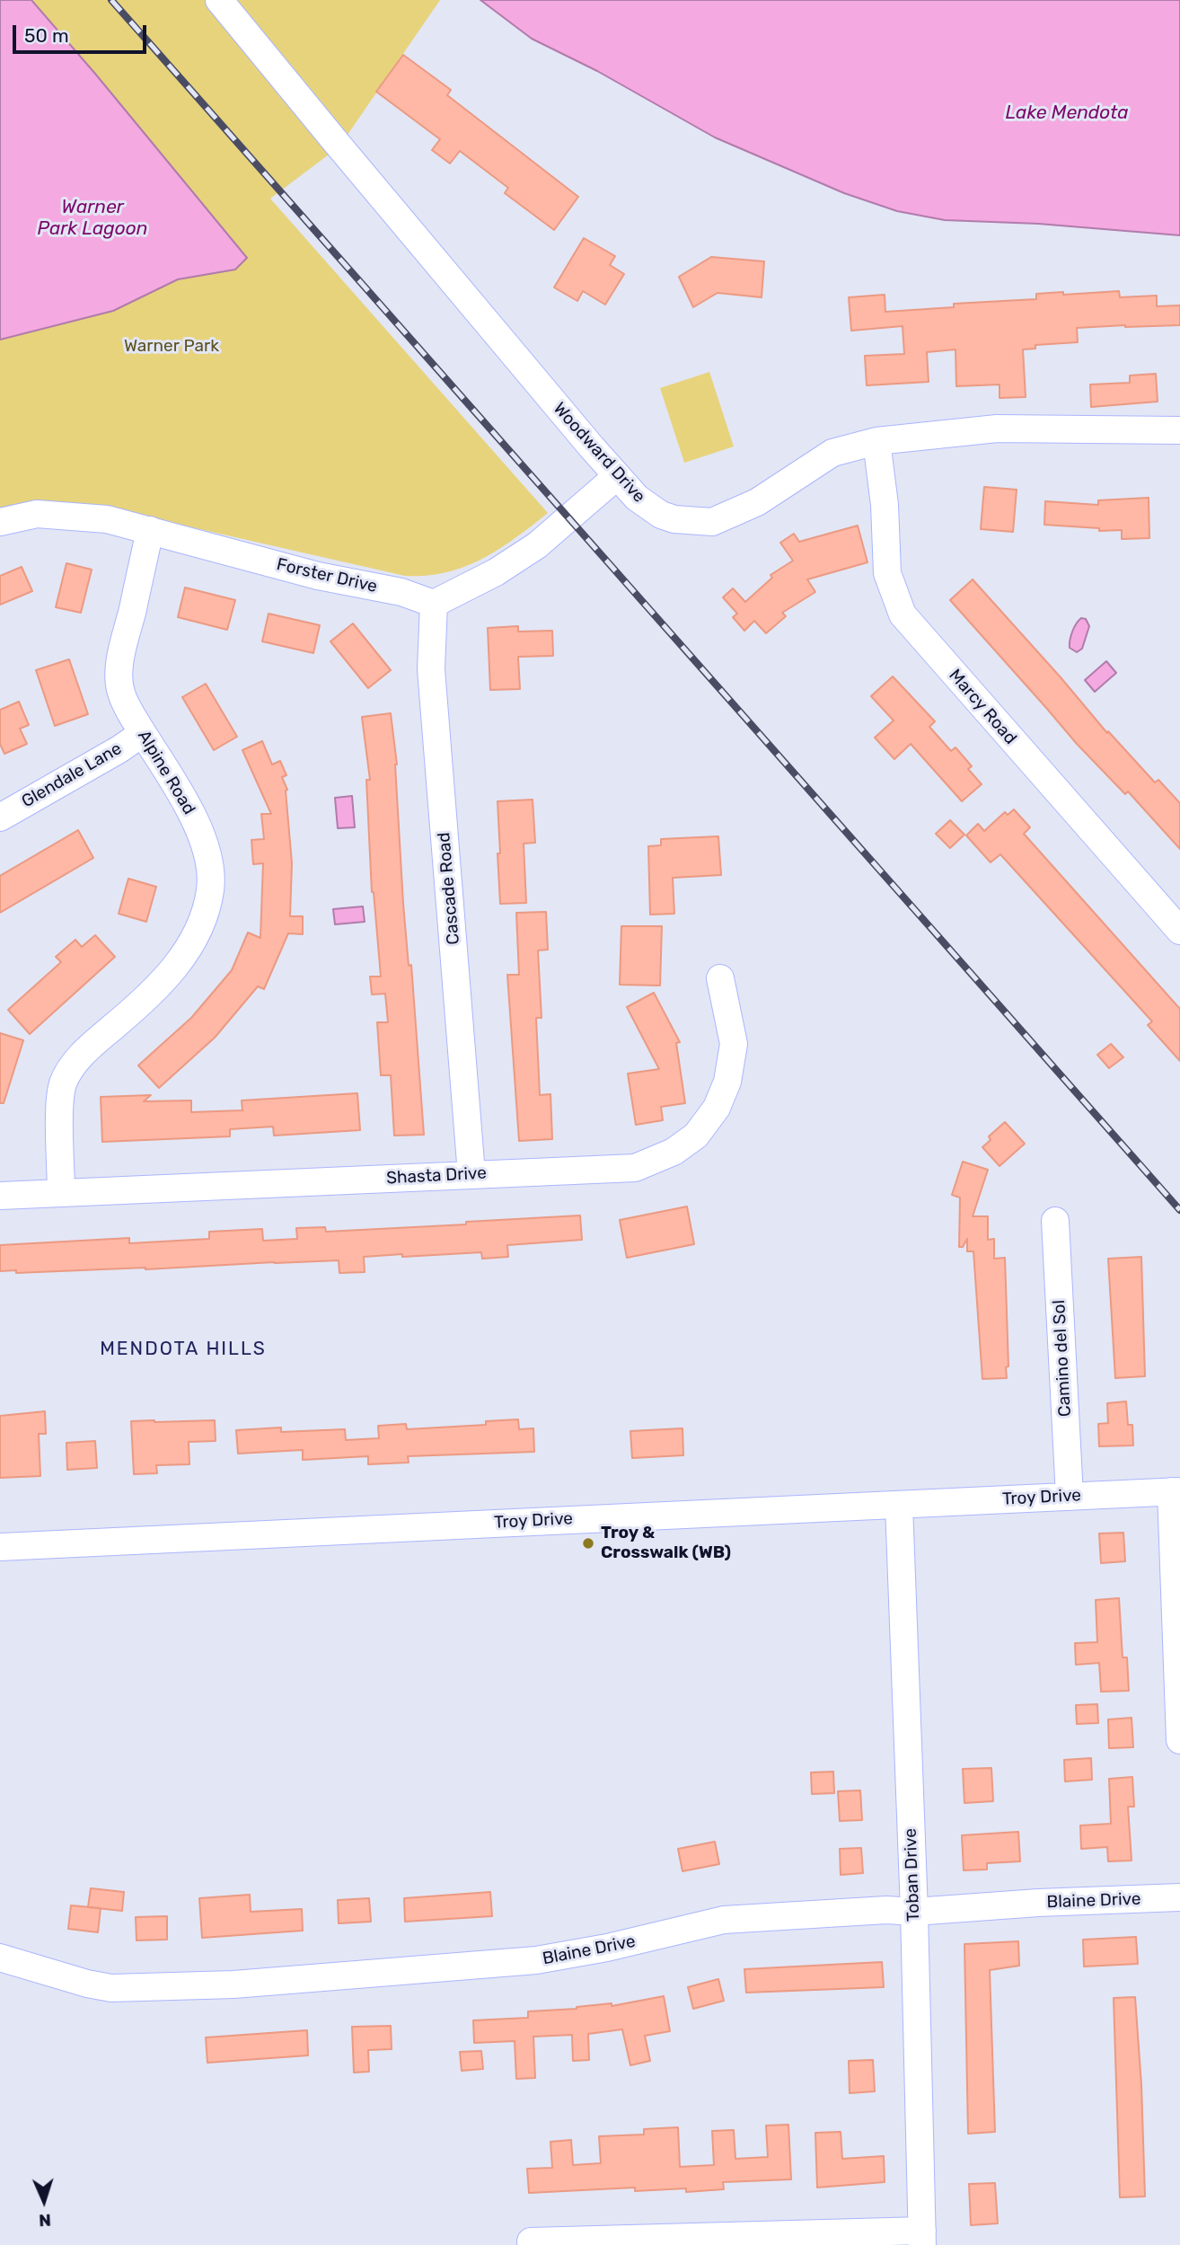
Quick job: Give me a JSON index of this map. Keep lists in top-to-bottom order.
{
  "streets": {
    "street": [
      "Woodward Drive",
      "Forster Drive",
      "Marcy Road",
      "Alpine Road",
      "Glendale Lane",
      "Cascade Road",
      "Shasta Drive",
      "Camino del Sol",
      "Troy Drive",
      "Toban Drive",
      "Blaine Drive"
    ]
  },
  "crossings": [
    ["Woodward Drive", "Marcy Road"],
    ["Forster Drive", "Alpine Road"],
    ["Forster Drive", "Cascade Road"],
    ["Alpine Road", "Glendale Lane"],
    ["Alpine Road", "Shasta Drive"],
    ["Cascade Road", "Shasta Drive"],
    ["Camino del Sol", "Troy Drive"],
    ["Troy Drive", "Toban Drive"],
    ["Toban Drive", "Blaine Drive"]
  ],
  "districts": ["MENDOTA HILLS"],
  "water": ["Lake Mendota", "Warner Park Lagoon"],
  "parks": ["Warner Park"],
  "places": ["Troy & Crosswalk (WB)"],
  "scale_bar": "50 m",
  "north": "bottom"
}
